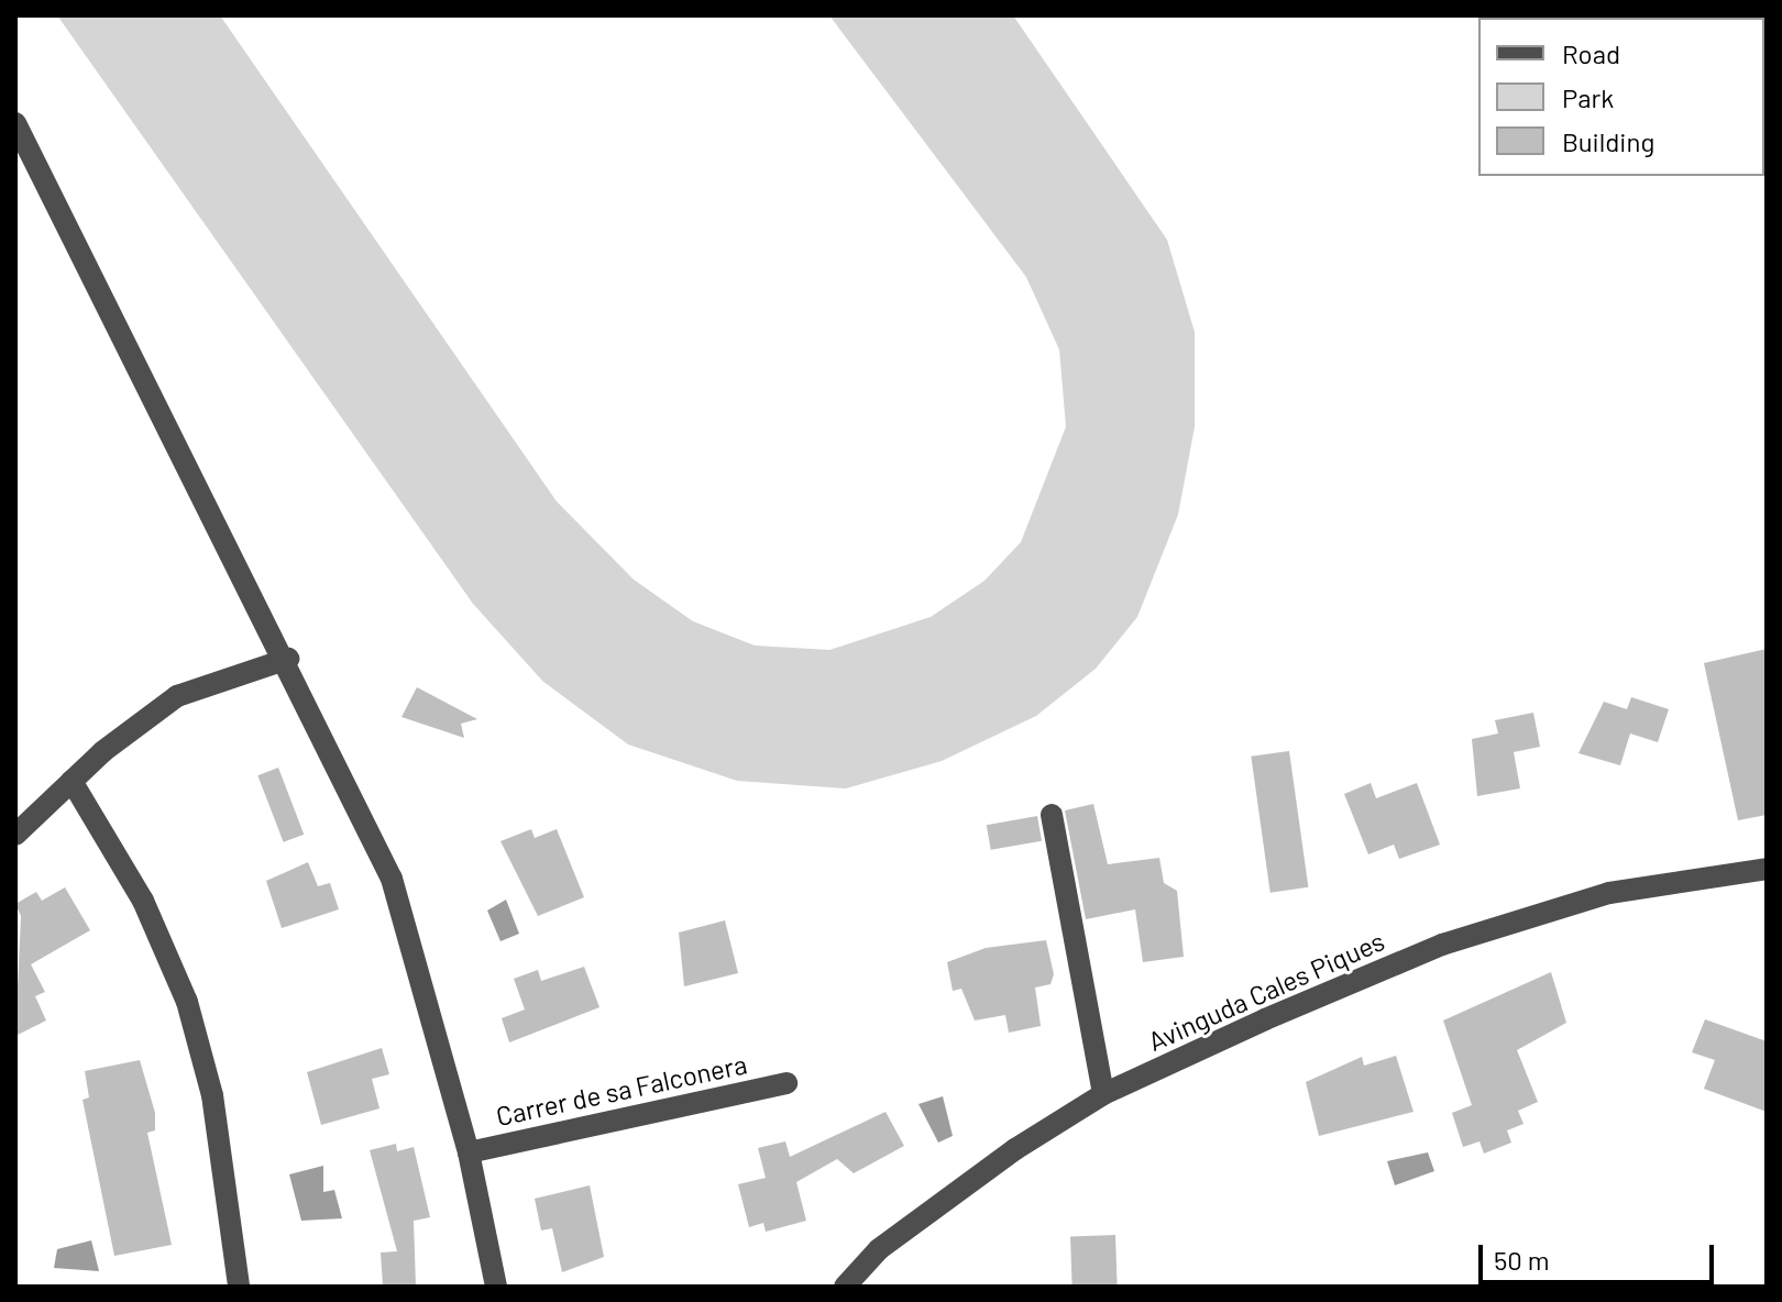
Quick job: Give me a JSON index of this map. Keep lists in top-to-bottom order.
{
  "streets": {
    "street": ["Avinguda Cales Piques", "Carrer de sa Falconera"]
  },
  "legend": ["Road", "Park", "Building"],
  "scale_bar": "50 m"
}
